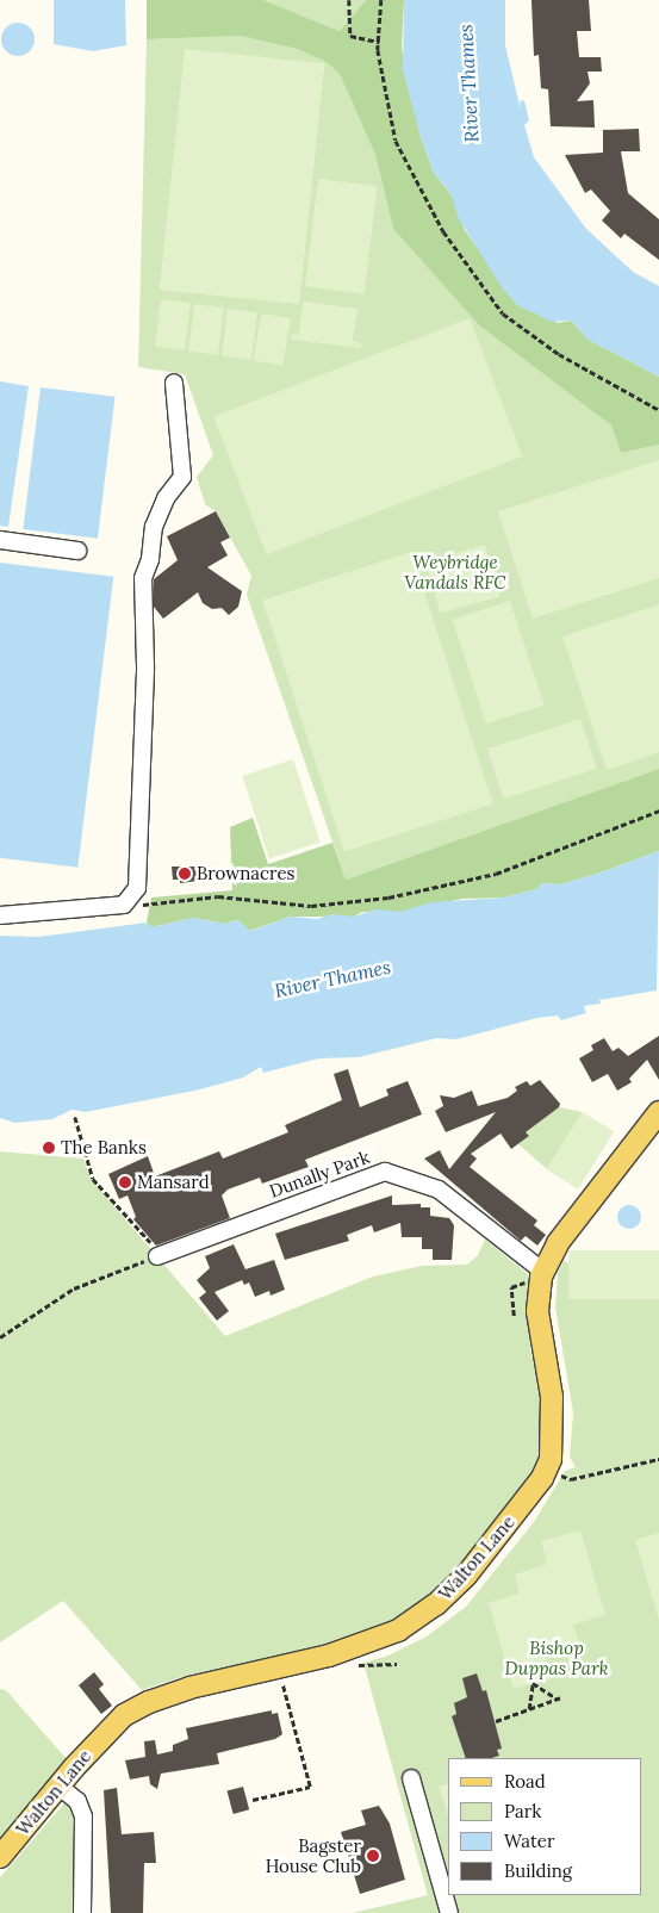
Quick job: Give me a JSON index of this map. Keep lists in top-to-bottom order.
{
  "streets": {
    "main road": ["Walton Lane"],
    "street": ["Dunally Park"]
  },
  "crossings": [
    ["Dunally Park", "Walton Lane"]
  ],
  "water": ["River Thames"],
  "parks": ["Weybridge Vandals RFC", "Bishop Duppas Park"],
  "places": [
    "Brownacres",
    "The Banks",
    "Mansard",
    "Bagster House Club"
  ],
  "legend": [
    "Road",
    "Park",
    "Water",
    "Building"
  ]
}
